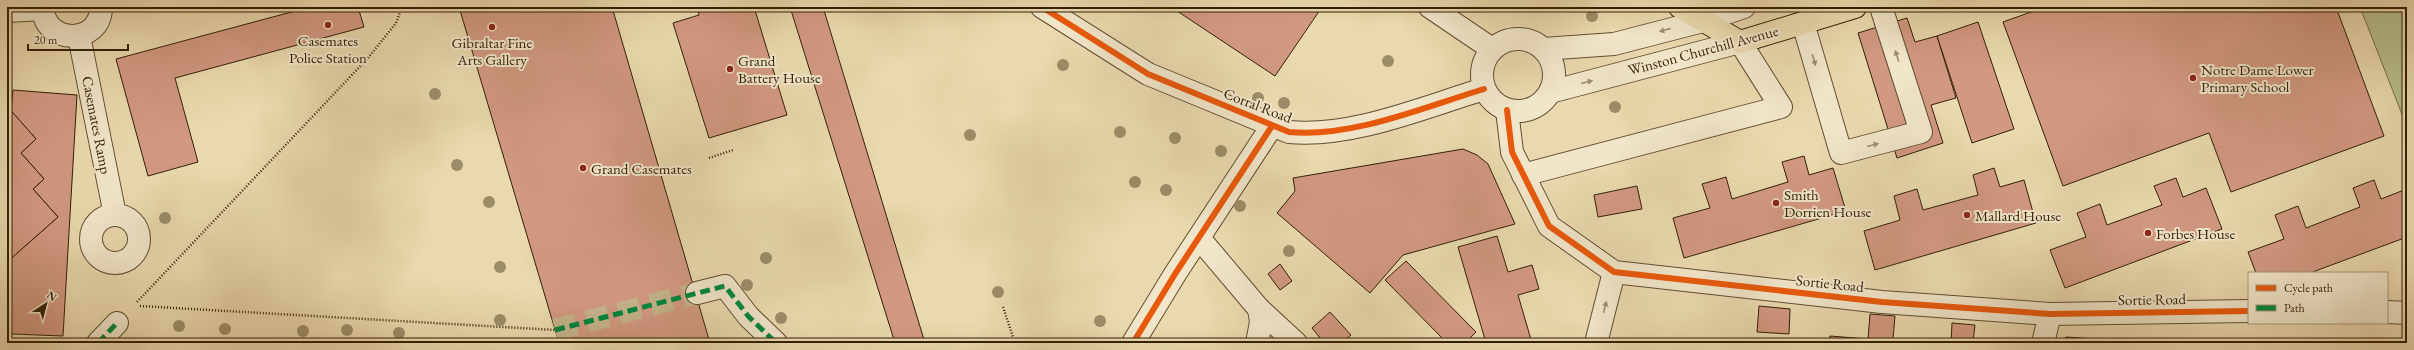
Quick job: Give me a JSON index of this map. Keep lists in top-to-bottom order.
{
  "streets": {
    "main road": ["Winston Churchill Avenue"],
    "street": ["Corral Road", "Casemates Ramp", "Sortie Road"]
  },
  "crossings": [
    ["Winston Churchill Avenue", "Corral Road"],
    ["Winston Churchill Avenue", "Sortie Road"],
    ["Corral Road", "Sortie Road"]
  ],
  "one_way": ["Winston Churchill Avenue"],
  "places": [
    "Casemates Police Station",
    "Gibraltar Fine Arts Gallery",
    "Grand Battery House",
    "Notre Dame Lower Primary School",
    "Grand Casemates",
    "Smith Dorrien House",
    "Mallard House",
    "Forbes House"
  ],
  "legend": ["Cycle path", "Path"],
  "scale_bar": "20 m",
  "north": "top right"
}
